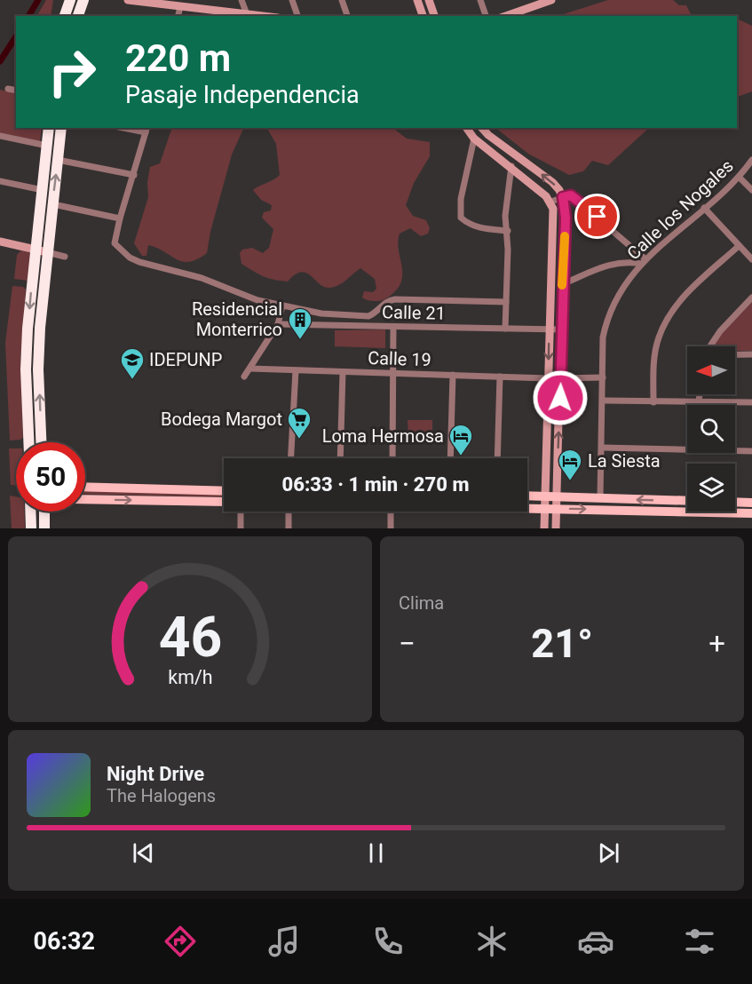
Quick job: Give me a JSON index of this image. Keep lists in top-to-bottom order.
{
  "streets": {
    "street": ["Calle los Nogales", "Calle 21", "Calle 19"]
  },
  "places": {
    "building": ["Residencial Monterrico"],
    "school or university": ["IDEPUNP"],
    "supermarket": ["Bodega Margot"],
    "hotel": ["Loma Hermosa", "La Siesta"]
  },
  "north": "left",
  "page": {
    "turn": ["220 m", "Pasaje Independencia"],
    "limit": "50",
    "trip": "06:33 · 1 min · 270 m",
    "tile": "Clima",
    "heat": ["−", "21°", "+"],
    "song": ["Night Drive", "The Halogens"],
    "tabs": "06:32",
    "gauge": ["46", "km/h"]
  }
}
